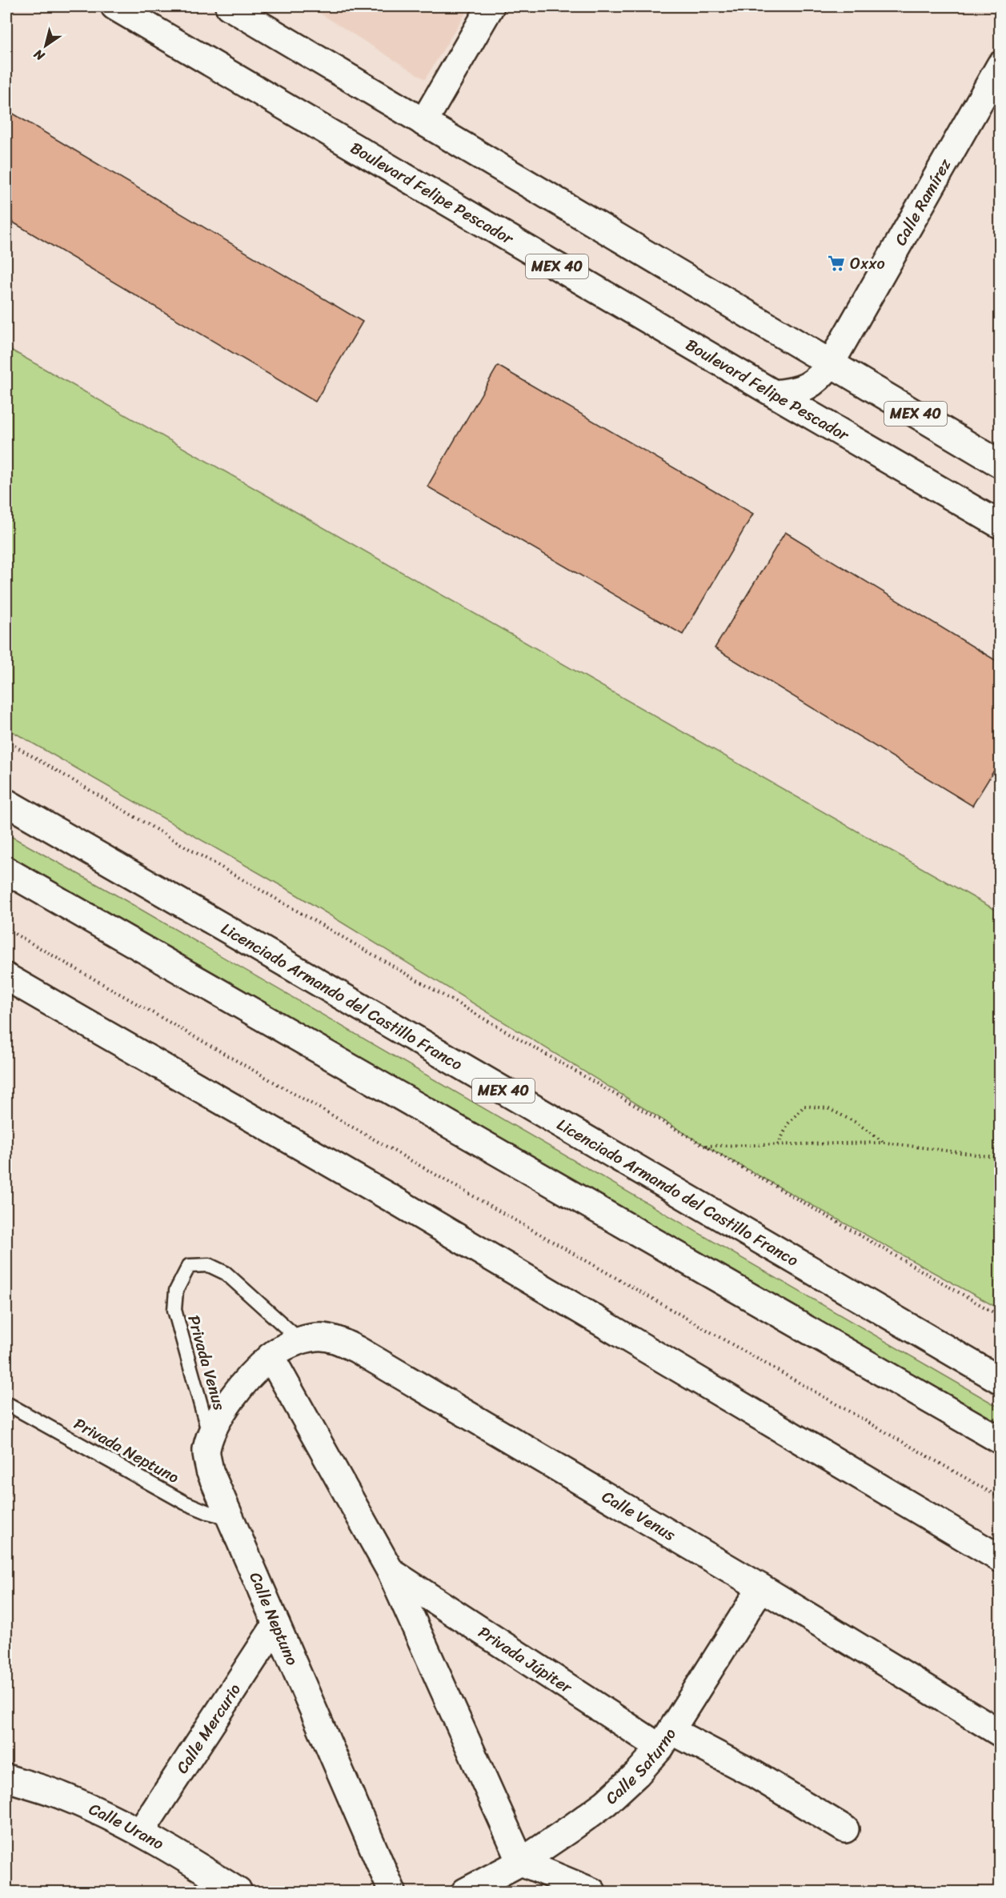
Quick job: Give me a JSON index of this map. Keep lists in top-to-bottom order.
{
  "streets": {
    "street": [
      "Boulevard Felipe Pescador",
      "Calle Ramírez",
      "MEX 40",
      "Licenciado Armando del Castillo Franco",
      "Calle Venus",
      "Calle Neptuno",
      "Privada Júpiter",
      "Calle Mercurio",
      "Calle Saturno",
      "Calle Urano"
    ],
    "lane": ["Privada Venus", "Privada Neptuno"]
  },
  "crossings": [
    ["Boulevard Felipe Pescador", "Calle Ramírez"],
    ["Calle Ramírez", "MEX 40"],
    ["Privada Venus", "Calle Venus"],
    ["Privada Venus", "Calle Neptuno"],
    ["Privada Neptuno", "Calle Neptuno"],
    ["Calle Venus", "Calle Neptuno"],
    ["Calle Venus", "Privada Júpiter"],
    ["Calle Venus", "Calle Saturno"],
    ["Calle Neptuno", "Privada Júpiter"],
    ["Calle Neptuno", "Calle Mercurio"],
    ["Privada Júpiter", "Calle Saturno"],
    ["Calle Mercurio", "Calle Urano"]
  ],
  "places": {
    "supermarket": ["Oxxo"]
  },
  "north": "bottom left"
}
